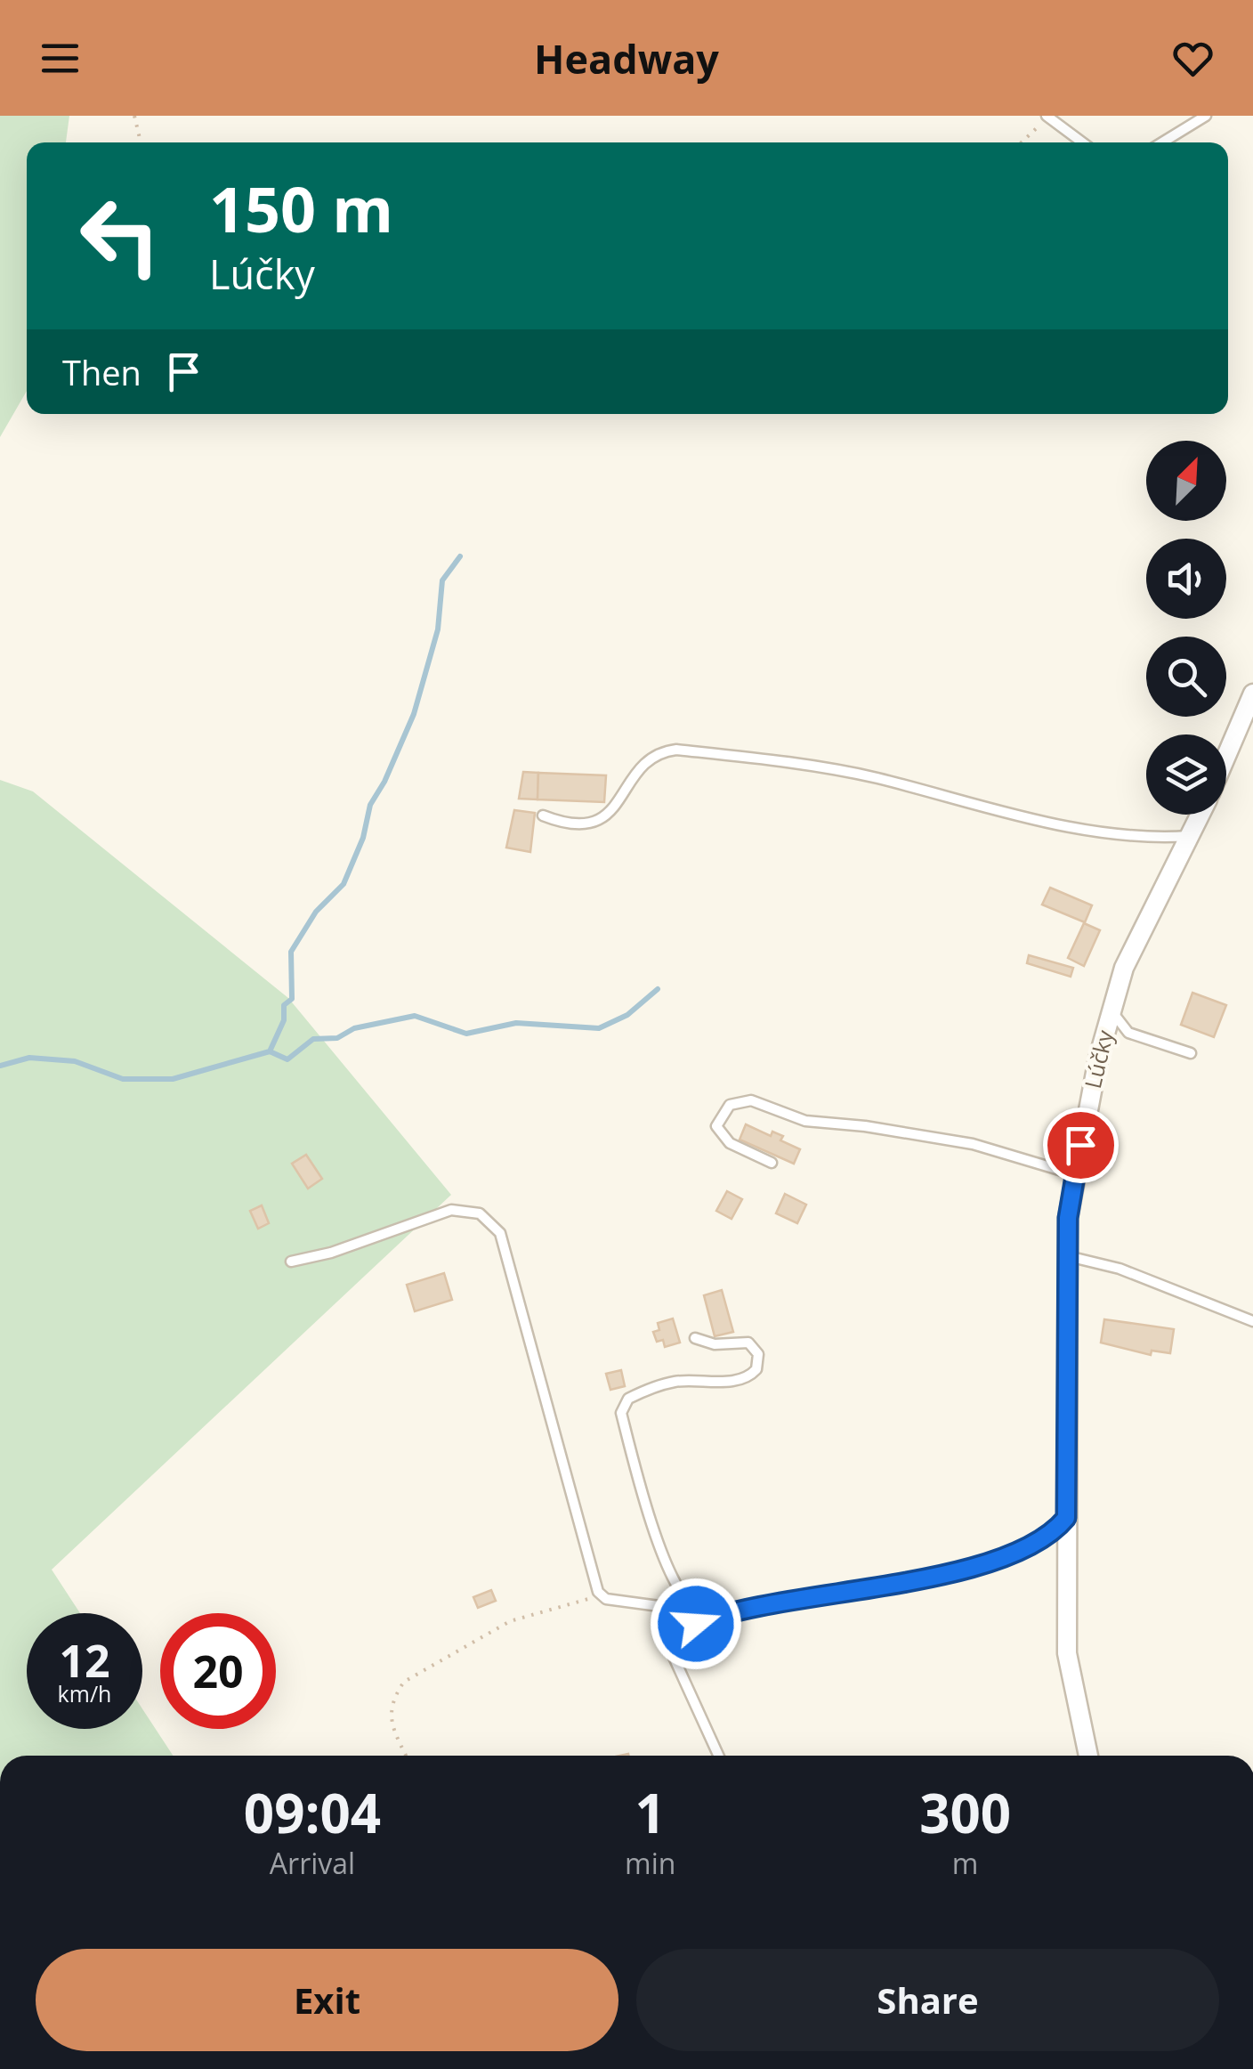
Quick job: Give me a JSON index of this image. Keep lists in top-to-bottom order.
{
  "streets": {
    "street": ["Lúčky"]
  },
  "north": "top right",
  "page": {
    "header": "Headway",
    "turn": ["150 m", "Lúčky"],
    "then": "Then",
    "speed": "12 km/h",
    "limit": "20",
    "eta": [
      "09:04",
      "Arrival",
      "1",
      "min",
      "300",
      "m"
    ],
    "buttons": ["Exit", "Share"]
  }
}
